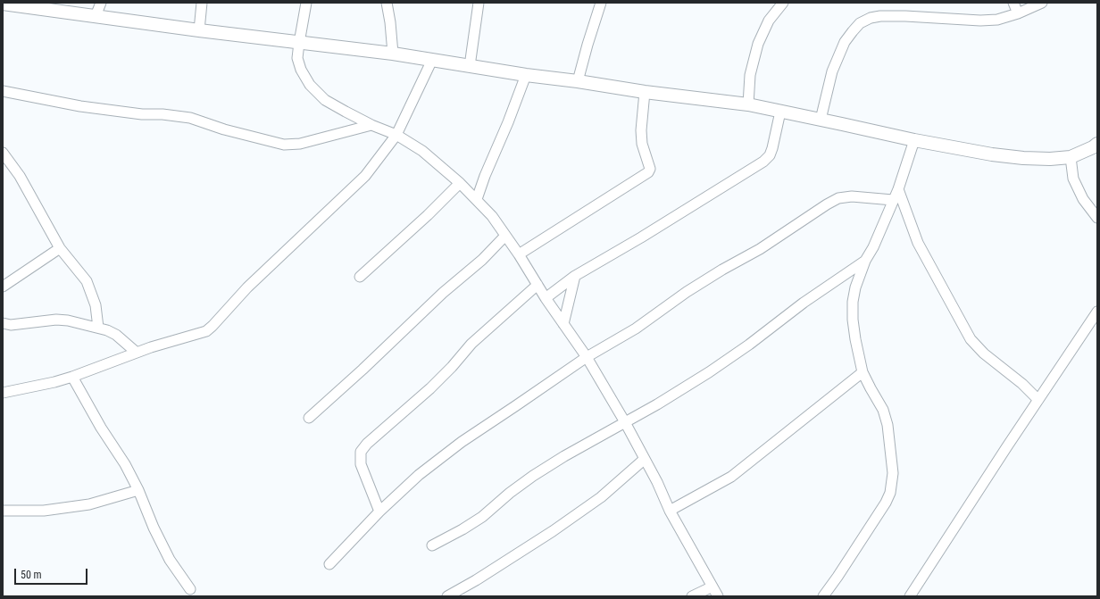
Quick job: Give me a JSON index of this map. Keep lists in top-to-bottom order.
{
  "scale_bar": "50 m"
}
